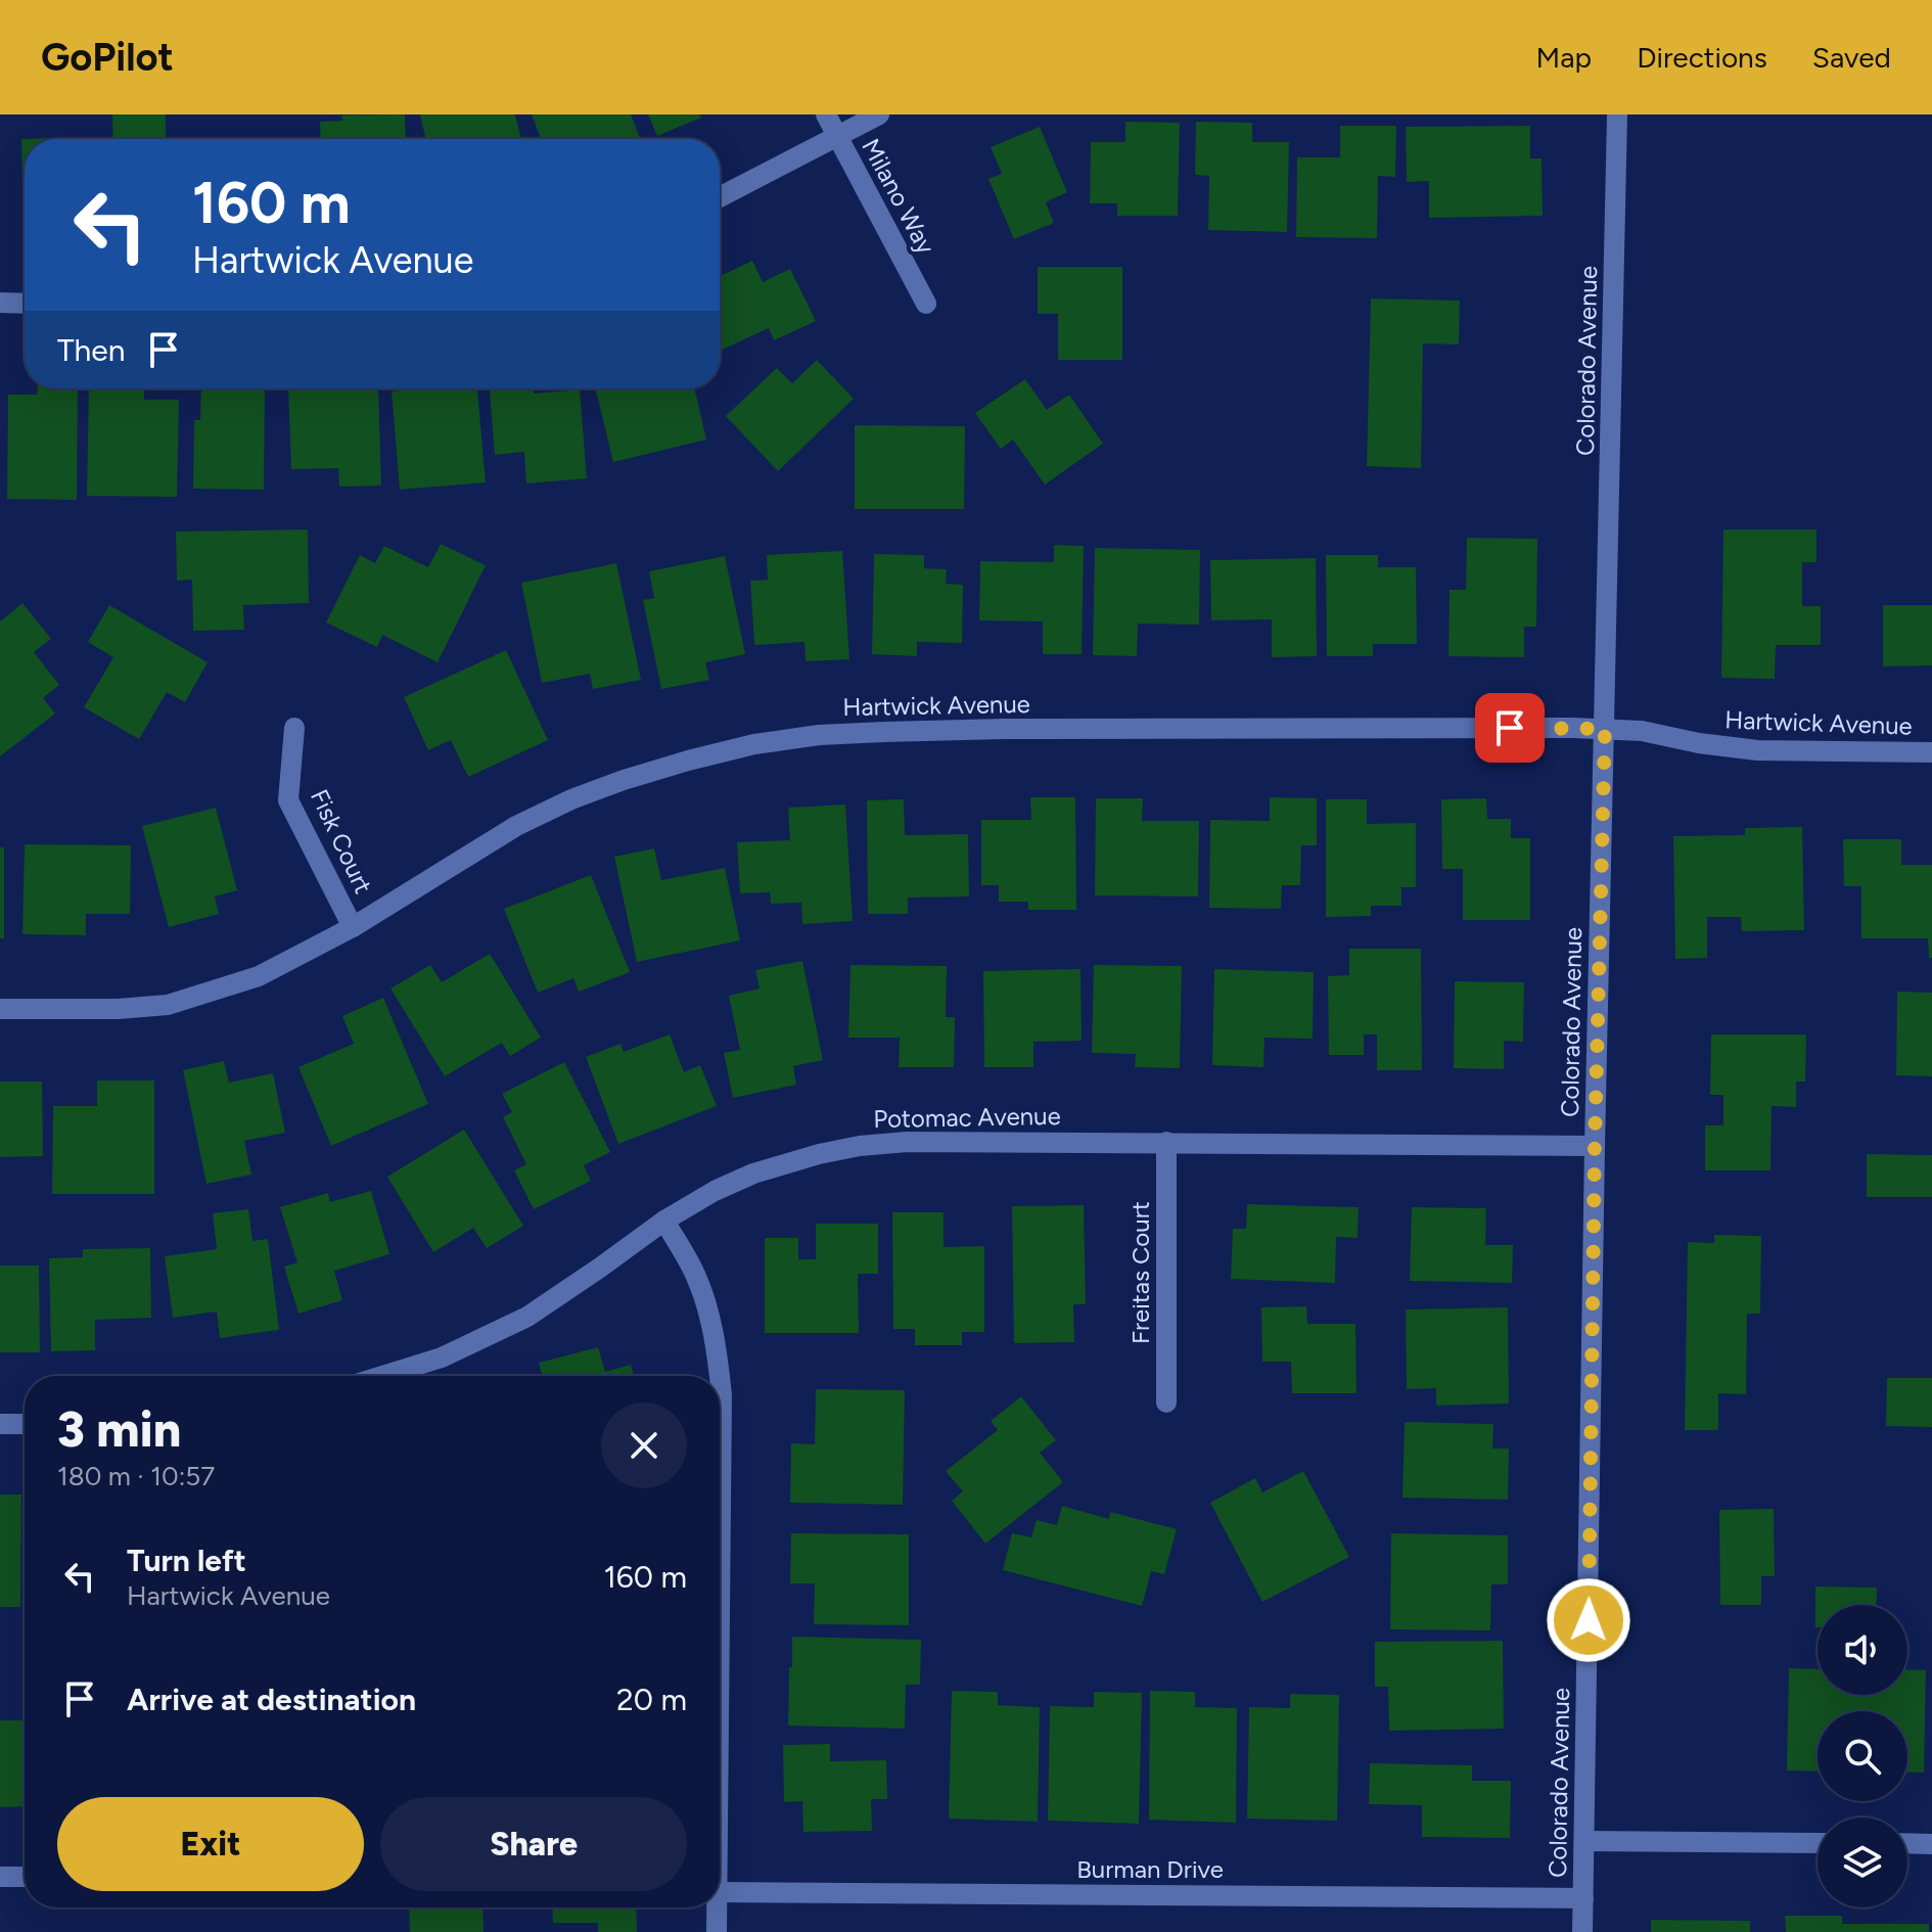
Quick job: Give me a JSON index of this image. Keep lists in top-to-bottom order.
{
  "streets": {
    "street": [
      "Milano Way",
      "Colorado Avenue",
      "Hartwick Avenue",
      "Fisk Court",
      "Potomac Avenue",
      "Freitas Court",
      "Burman Drive"
    ]
  },
  "crossings": [
    ["Colorado Avenue", "Hartwick Avenue"],
    ["Colorado Avenue", "Potomac Avenue"],
    ["Colorado Avenue", "Burman Drive"],
    ["Hartwick Avenue", "Fisk Court"],
    ["Potomac Avenue", "Freitas Court"]
  ],
  "page": {
    "header": "GoPilot",
    "nav": ["Map", "Directions", "Saved"],
    "turn": ["160 m", "Hartwick Avenue"],
    "then": "Then",
    "heading": ["3 min", "180 m · 10:57"],
    "list": [
      {
        "name": "Turn left",
        "note": "Hartwick Avenue",
        "value": "160 m"
      },
      {
        "name": "Arrive at destination",
        "value": "20 m"
      }
    ],
    "buttons": ["Exit", "Share"]
  }
}
